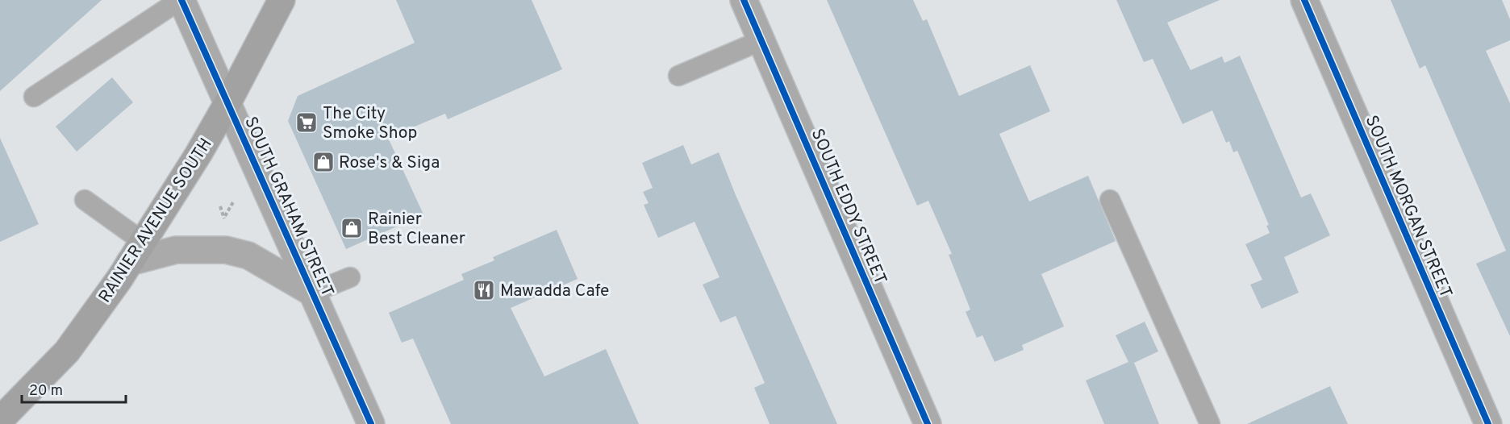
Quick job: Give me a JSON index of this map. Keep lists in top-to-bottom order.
{
  "streets": {
    "main road": ["RAINIER AVENUE SOUTH"],
    "street": ["SOUTH GRAHAM STREET", "SOUTH EDDY STREET", "SOUTH MORGAN STREET"]
  },
  "crossings": [
    ["SOUTH GRAHAM STREET", "RAINIER AVENUE SOUTH"]
  ],
  "places": {
    "supermarket": ["The City Smoke Shop"],
    "shop": ["Rose's & Siga", "Rainier Best Cleaner"],
    "restaurant": ["Mawadda Cafe"]
  },
  "scale_bar": "20 m"
}
